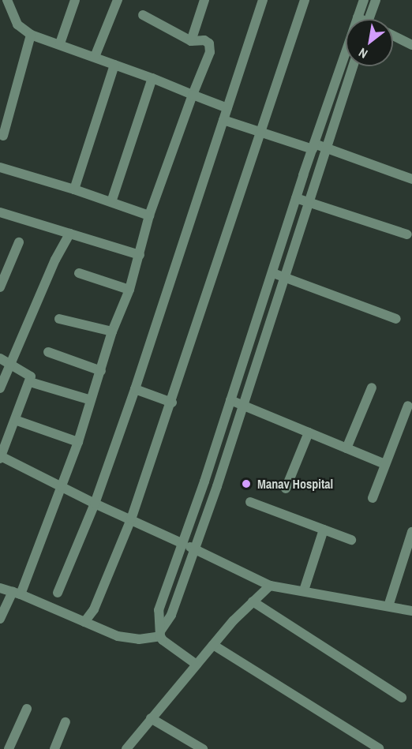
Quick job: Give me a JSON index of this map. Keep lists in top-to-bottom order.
{
  "places": ["Manav Hospital"],
  "north": "bottom left"
}
